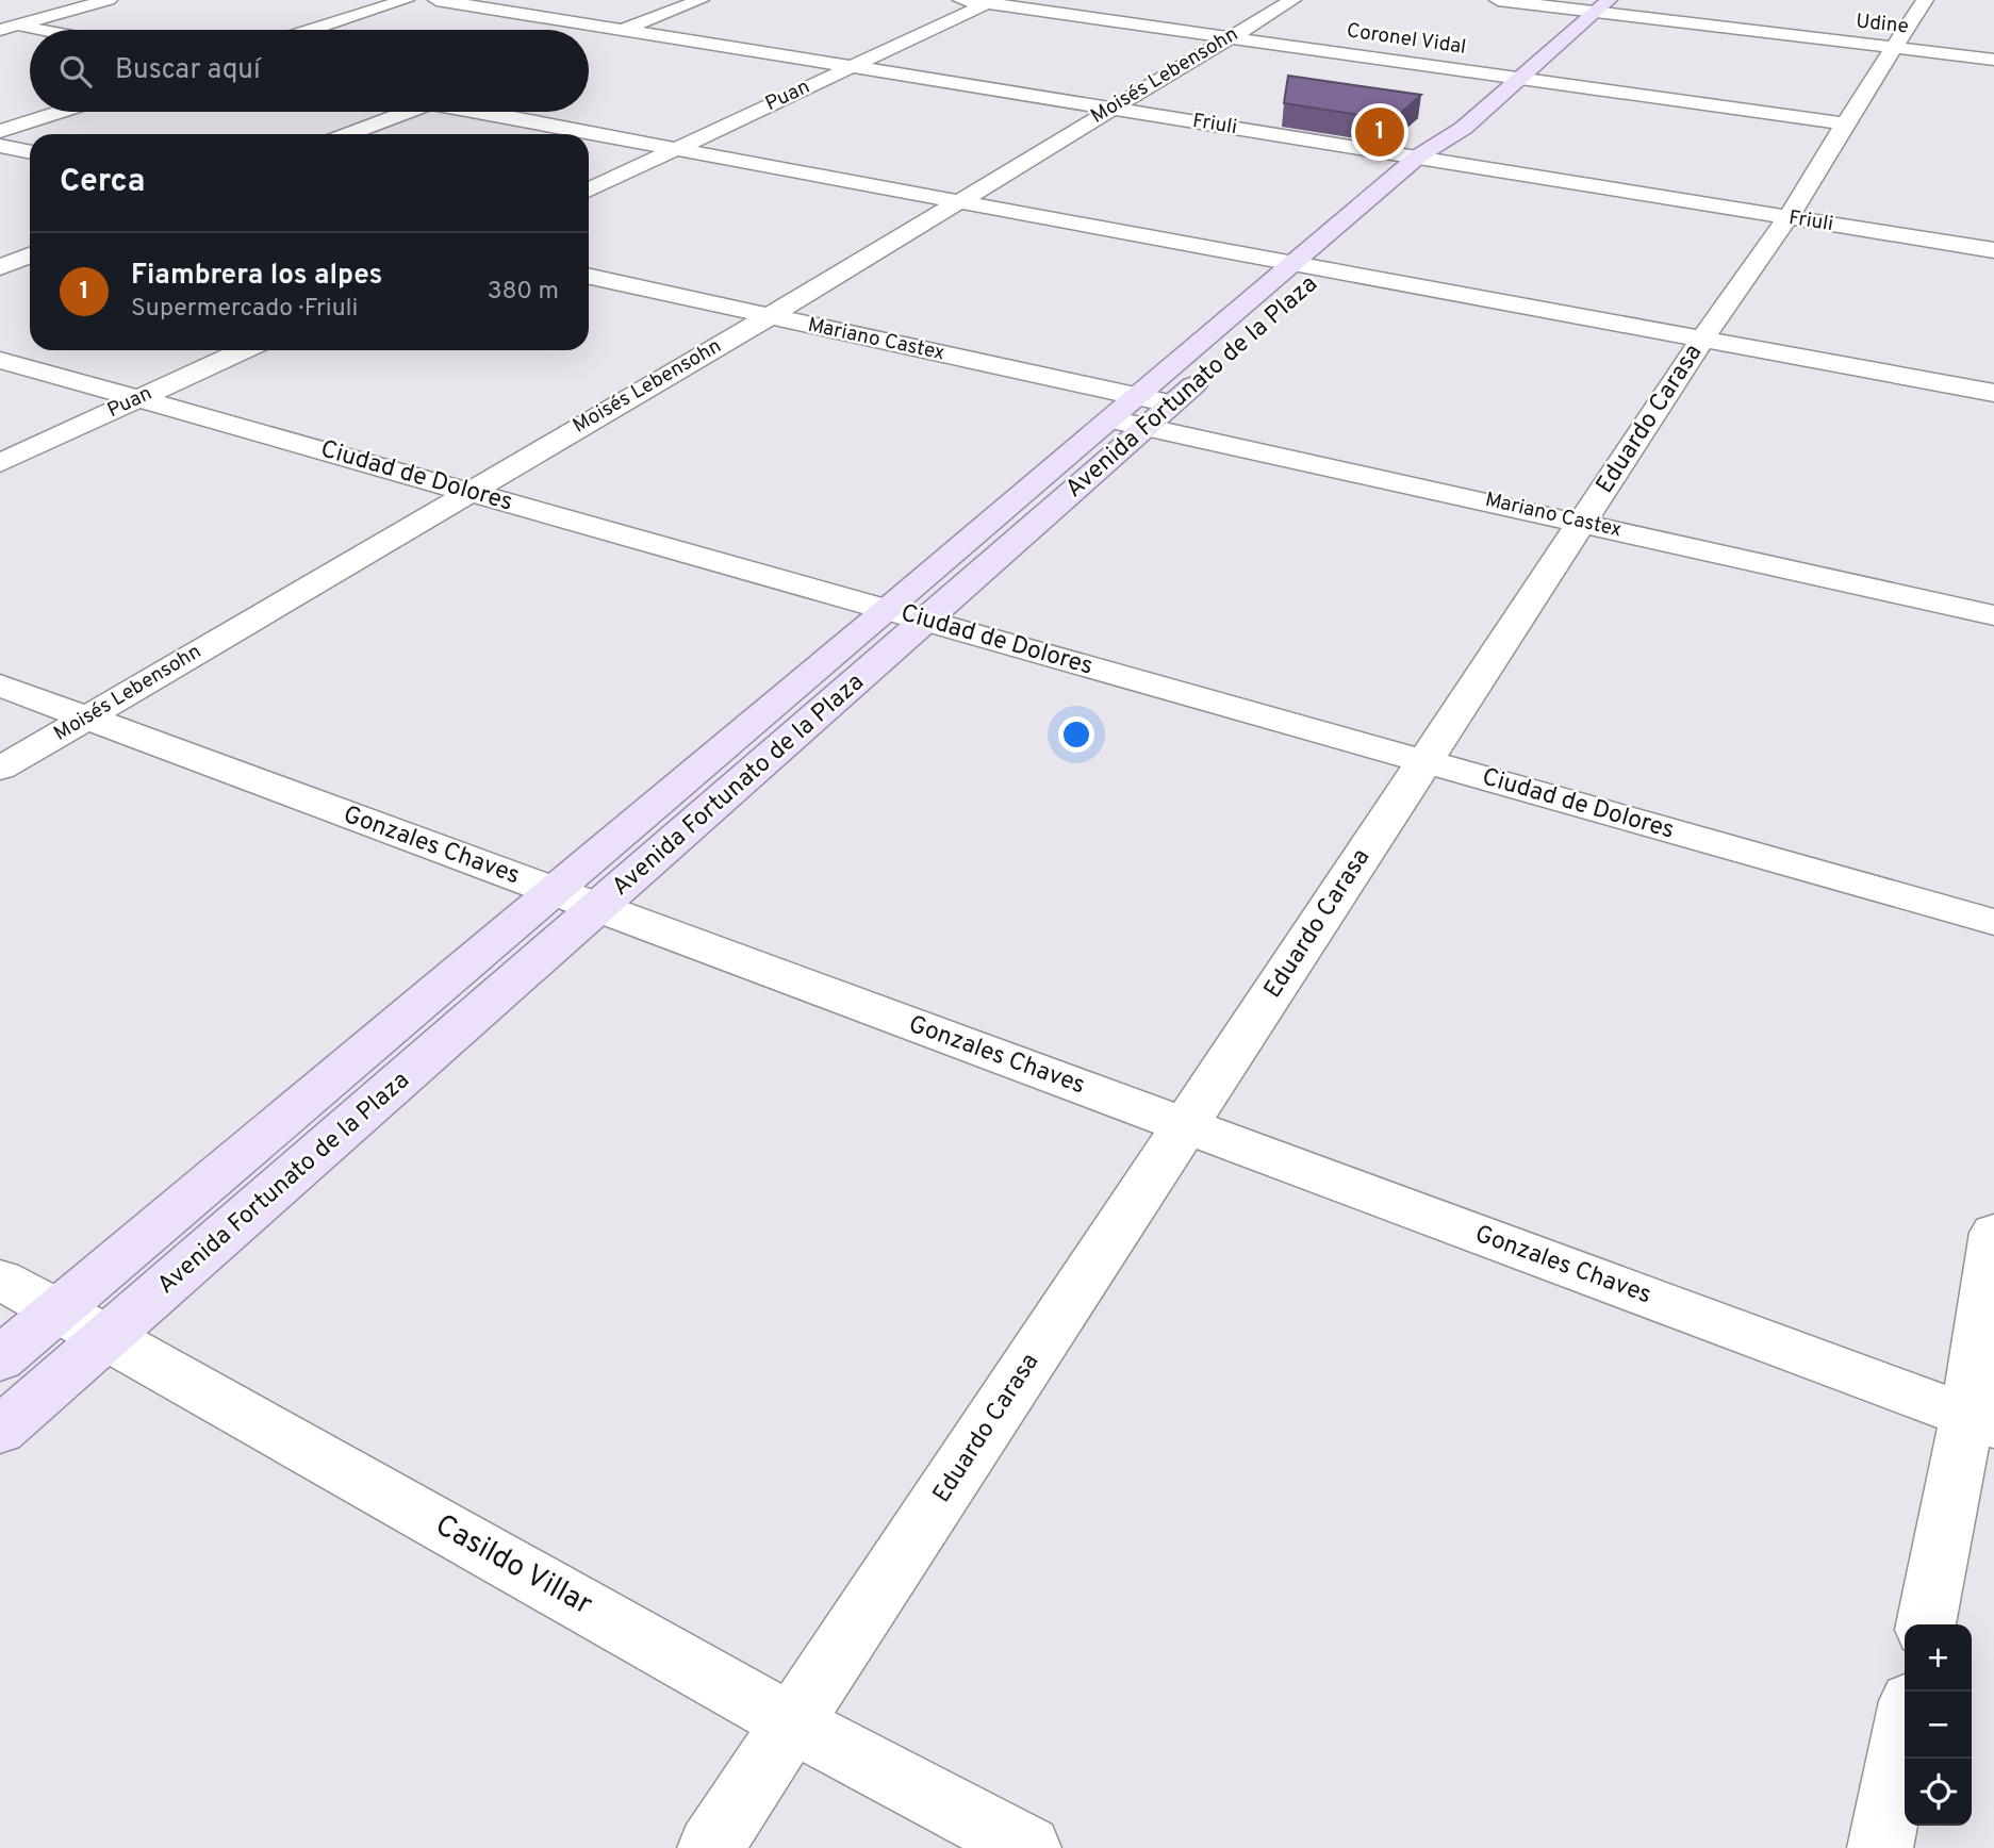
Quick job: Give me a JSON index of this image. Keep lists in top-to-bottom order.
{
  "streets": {
    "main road": ["Avenida Fortunato de la Plaza"],
    "street": [
      "Udine",
      "Coronel Vidal",
      "Moisés Lebensohn",
      "Puan",
      "Friuli",
      "Mariano Castex",
      "Eduardo Carasa",
      "Ciudad de Dolores",
      "Gonzales Chaves",
      "Casildo Villar"
    ]
  },
  "crossings": [
    ["Udine", "Avenida Fortunato de la Plaza"],
    ["Udine", "Eduardo Carasa"],
    ["Coronel Vidal", "Moisés Lebensohn"],
    ["Coronel Vidal", "Puan"],
    ["Coronel Vidal", "Avenida Fortunato de la Plaza"],
    ["Coronel Vidal", "Eduardo Carasa"],
    ["Moisés Lebensohn", "Friuli"],
    ["Moisés Lebensohn", "Mariano Castex"],
    ["Moisés Lebensohn", "Ciudad de Dolores"],
    ["Moisés Lebensohn", "Gonzales Chaves"],
    ["Puan", "Friuli"],
    ["Puan", "Ciudad de Dolores"],
    ["Friuli", "Avenida Fortunato de la Plaza"],
    ["Friuli", "Eduardo Carasa"],
    ["Mariano Castex", "Avenida Fortunato de la Plaza"],
    ["Mariano Castex", "Eduardo Carasa"],
    ["Avenida Fortunato de la Plaza", "Ciudad de Dolores"],
    ["Avenida Fortunato de la Plaza", "Gonzales Chaves"],
    ["Avenida Fortunato de la Plaza", "Casildo Villar"],
    ["Eduardo Carasa", "Ciudad de Dolores"],
    ["Eduardo Carasa", "Gonzales Chaves"],
    ["Eduardo Carasa", "Casildo Villar"]
  ],
  "page": {
    "search": "Buscar aquí",
    "pins": "1",
    "heading": "Cerca",
    "list": [
      {
        "mark": "1",
        "name": "Fiambrera los alpes",
        "note": "Supermercado · Friuli",
        "value": "380 m"
      }
    ],
    "map_buttons": ["+", "−"]
  }
}
